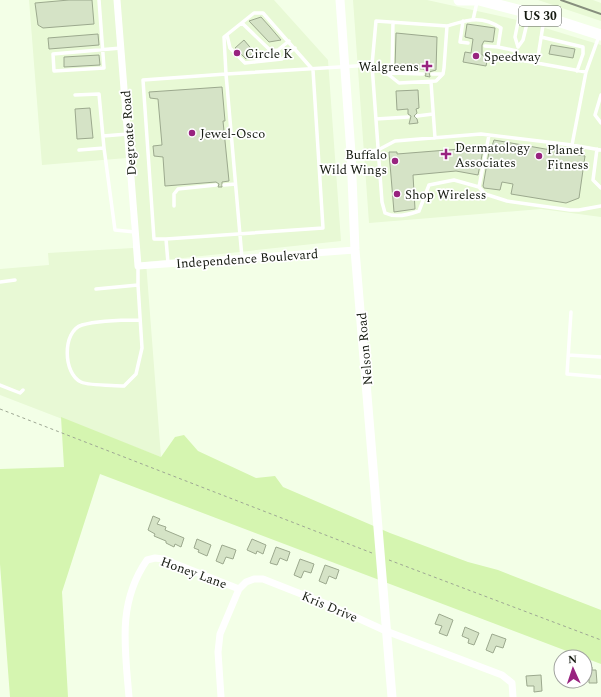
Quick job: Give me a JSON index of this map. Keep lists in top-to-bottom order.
{
  "streets": {
    "main road": ["US 30"],
    "street": [
      "Degroate Road",
      "Independence Boulevard",
      "Nelson Road",
      "Honey Lane",
      "Kris Drive"
    ]
  },
  "crossings": [
    ["Degroate Road", "Independence Boulevard"],
    ["Independence Boulevard", "Nelson Road"],
    ["Nelson Road", "Kris Drive"],
    ["Honey Lane", "Kris Drive"]
  ],
  "places": {
    "other": [
      "Circle K",
      "Speedway",
      "Jewel-Osco",
      "Planet Fitness",
      "Buffalo Wild Wings",
      "Shop Wireless"
    ],
    "health": ["Walgreens", "Dermatology Associates"]
  },
  "north": "top"
}
